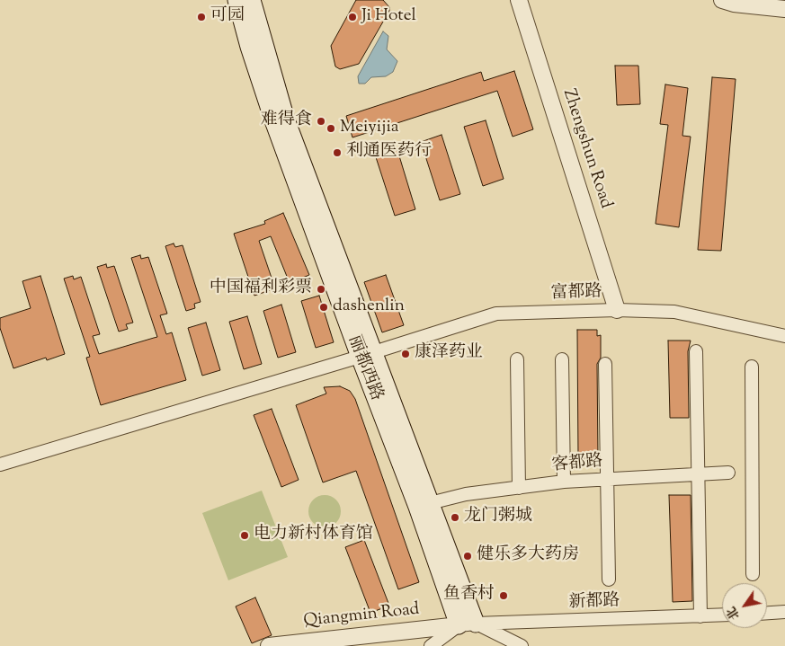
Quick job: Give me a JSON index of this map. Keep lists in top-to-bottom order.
{
  "streets": {
    "main road": ["丽都西路"],
    "street": [
      "Zhengshun Road",
      "富都路",
      "客都路",
      "新都路",
      "Qiangmin Road"
    ]
  },
  "crossings": [
    ["Zhengshun Road", "富都路"],
    ["富都路", "丽都西路"],
    ["丽都西路", "客都路"],
    ["丽都西路", "新都路"],
    ["丽都西路", "Qiangmin Road"],
    ["新都路", "Qiangmin Road"]
  ],
  "places": [
    "可园",
    "Ji Hotel",
    "难得食",
    "Meiyijia",
    "利通医药行",
    "中国福利彩票",
    "dashenlin",
    "康泽药业",
    "龙门粥城",
    "电力新村体育馆",
    "健乐多大药房",
    "鱼香村"
  ],
  "north": "bottom left"
}
